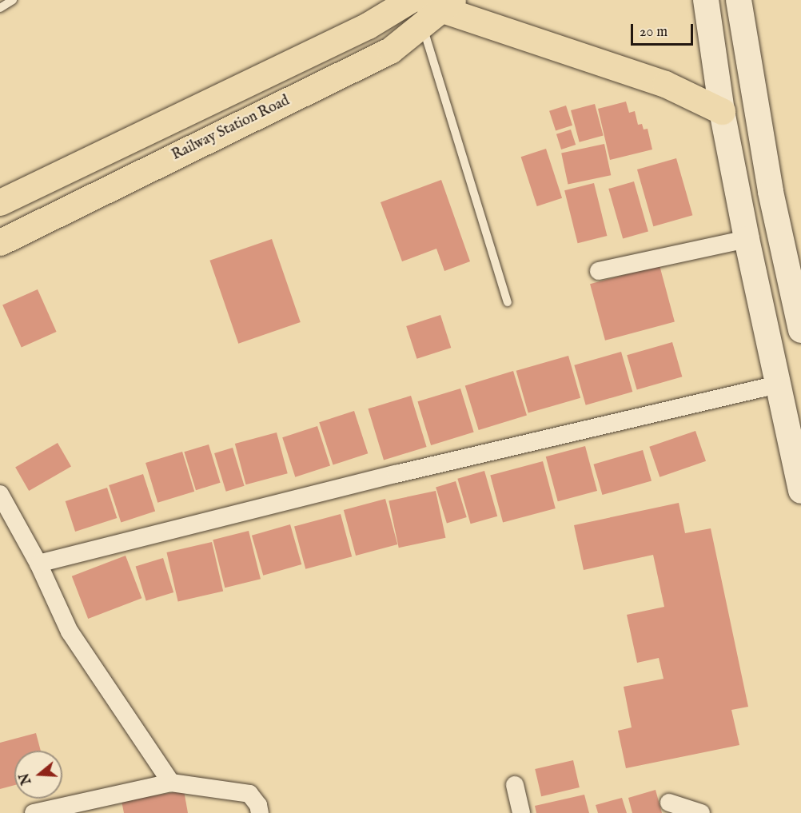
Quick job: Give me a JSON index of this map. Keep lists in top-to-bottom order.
{
  "streets": {
    "highway": ["Railway Station Road"]
  },
  "scale_bar": "20 m",
  "north": "left"
}
